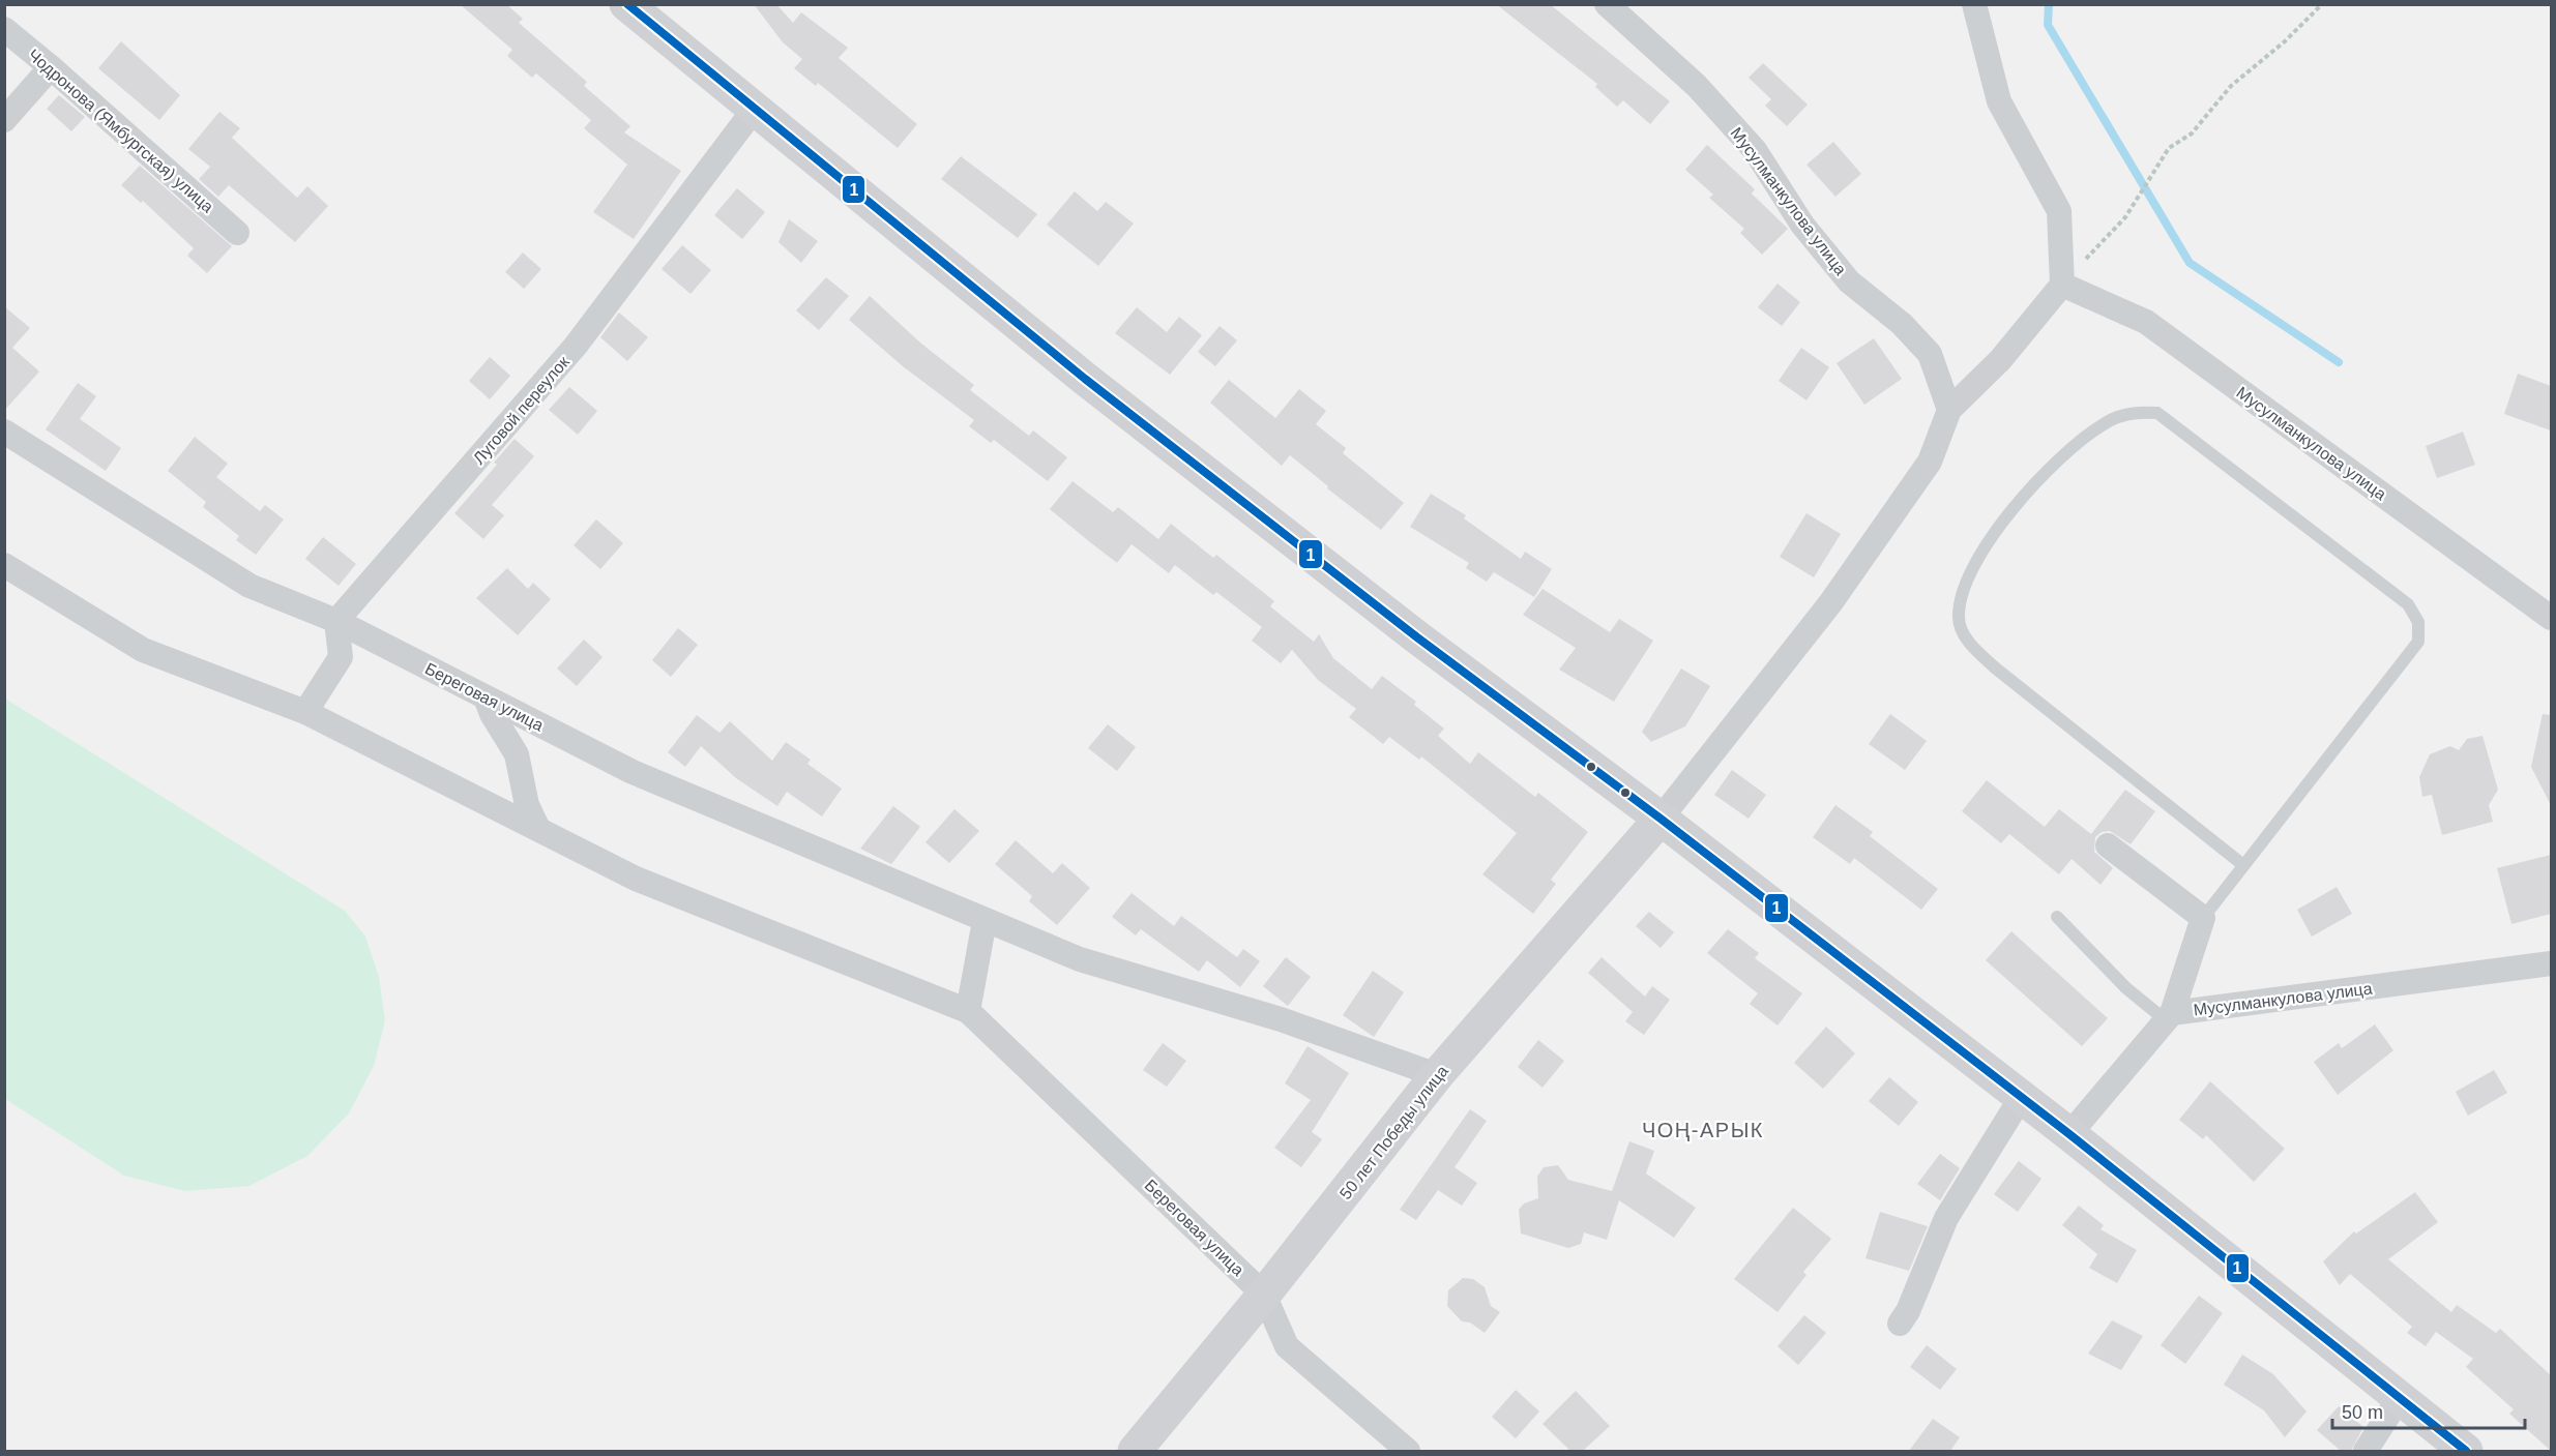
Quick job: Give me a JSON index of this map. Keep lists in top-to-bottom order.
{
  "streets": {
    "main road": ["50 лет Победы улица"],
    "street": [
      "Чодронова (Ямбургская) улица",
      "Мусулманкулова улица",
      "Луговой переулок",
      "Береговая улица"
    ]
  },
  "crossings": [
    ["Луговой переулок", "Береговая улица"],
    ["Береговая улица", "50 лет Победы улица"]
  ],
  "districts": ["ЧОҢ-АРЫК"],
  "lines": ["transit line 1"],
  "scale_bar": "50 m"
}
